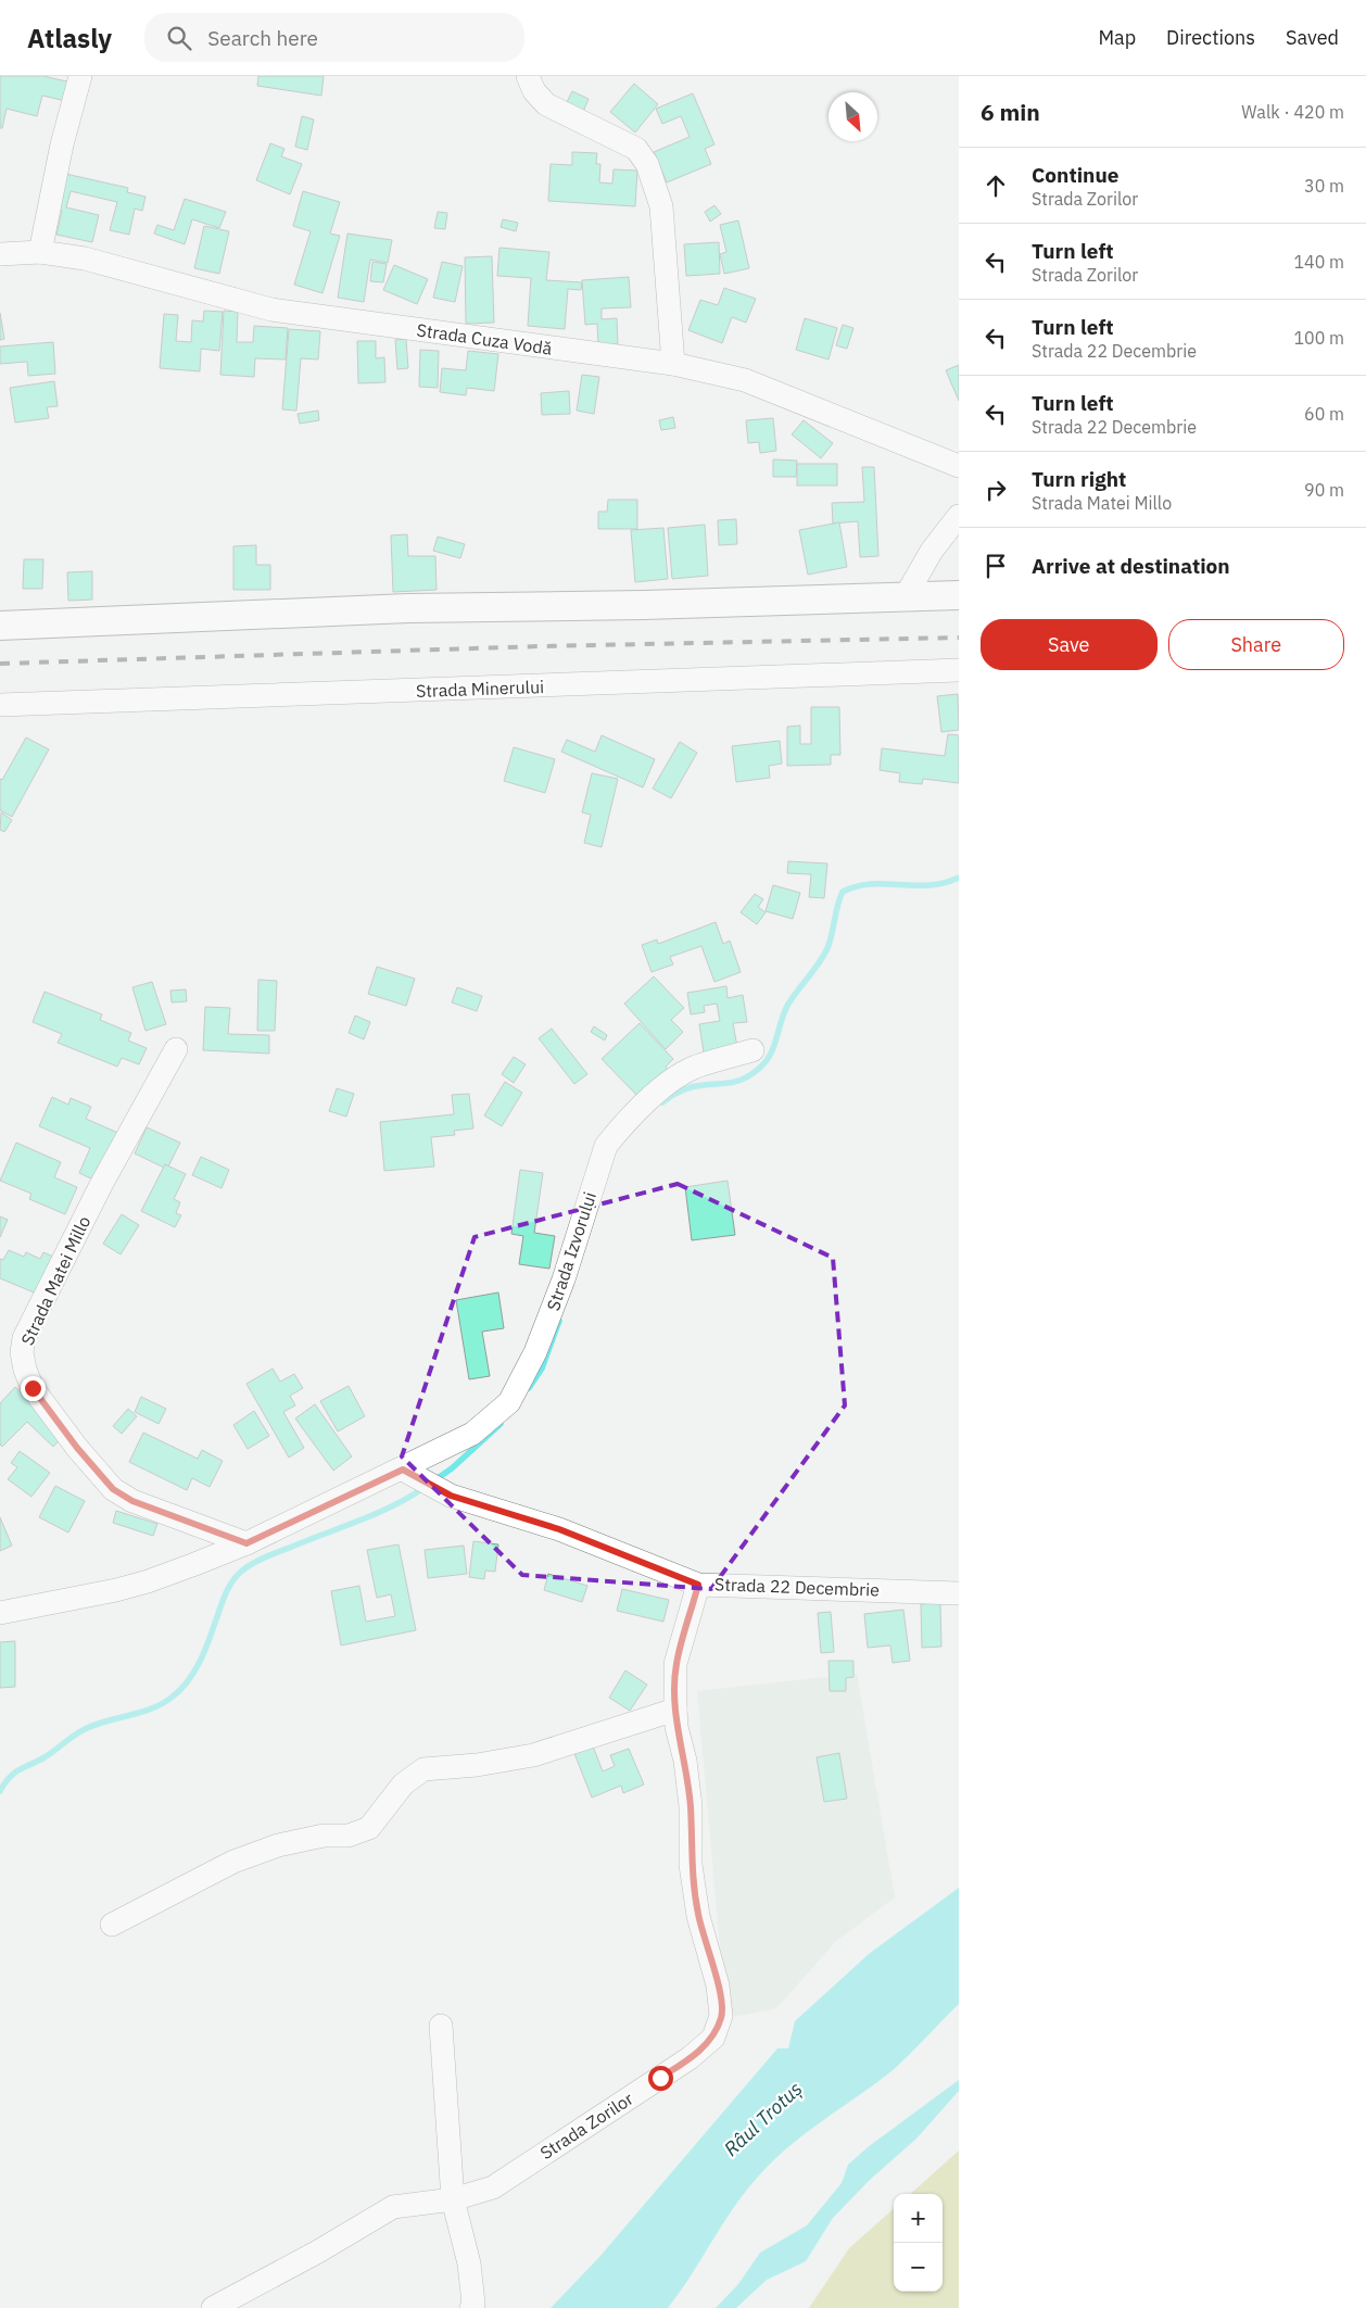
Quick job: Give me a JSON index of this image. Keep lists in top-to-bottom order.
{
  "streets": {
    "street": [
      "Strada Cuza Vodă",
      "Strada Minerului",
      "Strada Izvorului",
      "Strada Matei Millo",
      "Strada 22 Decembrie",
      "Strada Zorilor"
    ]
  },
  "crossings": [
    ["Strada Izvorului", "Strada 22 Decembrie"],
    ["Strada 22 Decembrie", "Strada Zorilor"]
  ],
  "water": ["Râul Trotuș"],
  "north": "bottom right",
  "page": {
    "header": "Atlasly",
    "search": "Search here",
    "nav": ["Map", "Directions", "Saved"],
    "heading": ["6 min", "Walk · 420 m"],
    "list": [
      ["Continue", "Strada Zorilor", "30 m"],
      ["Turn left", "Strada Zorilor", "140 m"],
      ["Turn left", "Strada 22 Decembrie", "100 m"],
      ["Turn left", "Strada 22 Decembrie", "60 m"],
      ["Turn right", "Strada Matei Millo", "90 m"],
      "Arrive at destination"
    ],
    "buttons": ["Save", "Share"],
    "map_buttons": ["+", "−"]
  }
}
